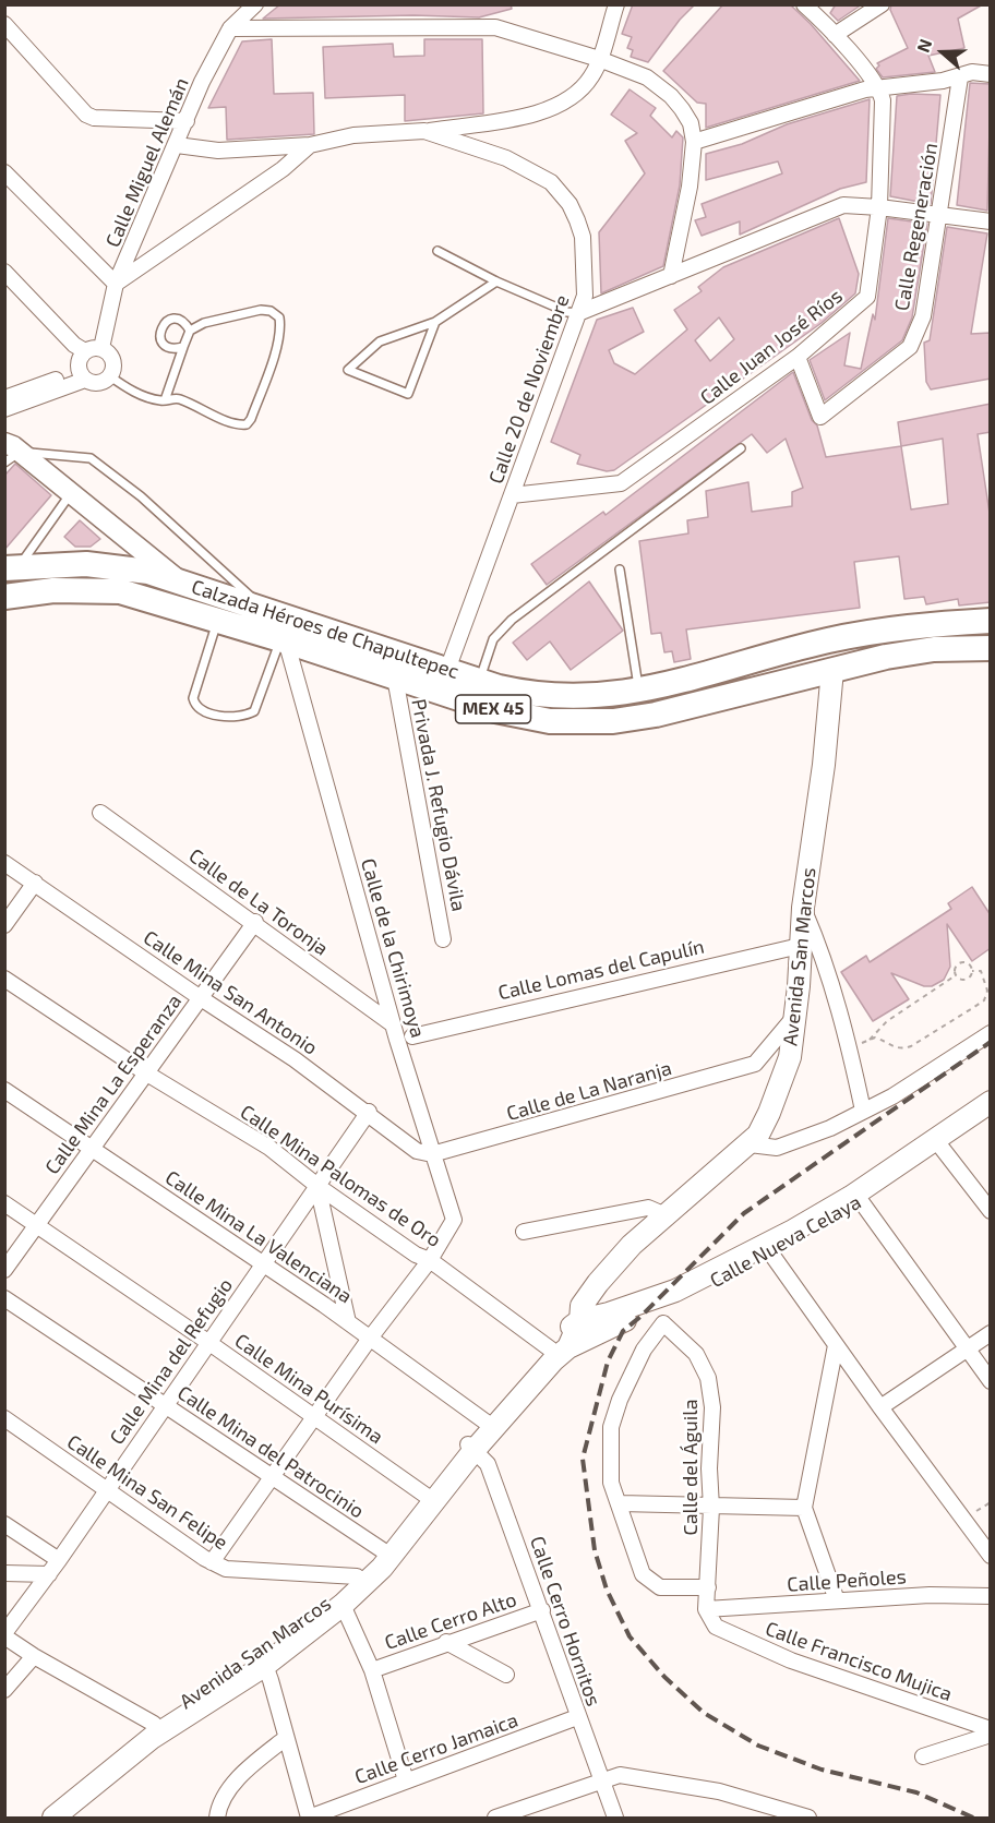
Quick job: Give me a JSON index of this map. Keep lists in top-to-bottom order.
{
  "streets": {
    "main road": [
      "Calzada Héroes de Chapultepec",
      "MEX 45",
      "Avenida San Marcos",
      "Calle Nueva Celaya"
    ],
    "street": [
      "Calle Miguel Alemán",
      "Calle Regeneración",
      "Calle Juan José Ríos",
      "Calle 20 de Noviembre",
      "Privada J. Refugio Dávila",
      "Calle de La Toronja",
      "Calle de la Chirimoya",
      "Calle Lomas del Capulín",
      "Calle Mina San Antonio",
      "Calle Mina La Esperanza",
      "Calle de La Naranja",
      "Calle Mina Palomas de Oro",
      "Calle Mina La Valenciana",
      "Calle Mina del Refugio",
      "Calle Mina Purísima",
      "Calle Mina del Patrocinio",
      "Calle del Águila",
      "Calle Mina San Felipe",
      "Calle Peñoles",
      "Calle Cerro Alto",
      "Calle Cerro Hornitos",
      "Calle Francisco Mujica",
      "Calle Cerro Jamaica"
    ]
  },
  "crossings": [
    ["Calle Miguel Alemán", "Calle 20 de Noviembre"],
    ["Calle Regeneración", "Calle Juan José Ríos"],
    ["Calle Juan José Ríos", "Calle 20 de Noviembre"],
    ["Calle 20 de Noviembre", "Calzada Héroes de Chapultepec"],
    ["Calzada Héroes de Chapultepec", "Privada J. Refugio Dávila"],
    ["Calzada Héroes de Chapultepec", "Calle de la Chirimoya"],
    ["Calzada Héroes de Chapultepec", "Avenida San Marcos"],
    ["Calle de La Toronja", "Calle de la Chirimoya"],
    ["Calle de La Toronja", "Calle Mina La Esperanza"],
    ["Calle de la Chirimoya", "Calle Mina San Antonio"],
    ["Calle de la Chirimoya", "Calle de La Naranja"],
    ["Calle de la Chirimoya", "Calle Mina Palomas de Oro"],
    ["Avenida San Marcos", "Calle Lomas del Capulín"],
    ["Avenida San Marcos", "Calle de La Naranja"],
    ["Avenida San Marcos", "Calle Mina Palomas de Oro"],
    ["Avenida San Marcos", "Calle Mina La Valenciana"],
    ["Avenida San Marcos", "Calle Nueva Celaya"],
    ["Avenida San Marcos", "Calle Mina Purísima"],
    ["Avenida San Marcos", "Calle Mina del Patrocinio"],
    ["Avenida San Marcos", "Calle Mina San Felipe"],
    ["Avenida San Marcos", "Calle Cerro Hornitos"],
    ["Calle Mina San Antonio", "Calle Mina La Esperanza"],
    ["Calle Mina San Antonio", "Calle de La Naranja"],
    ["Calle Mina San Antonio", "Calle Mina del Refugio"],
    ["Calle Mina La Esperanza", "Calle Mina Palomas de Oro"],
    ["Calle Mina La Esperanza", "Calle Mina La Valenciana"],
    ["Calle Mina La Esperanza", "Calle Mina Purísima"],
    ["Calle Mina Palomas de Oro", "Calle Nueva Celaya"],
    ["Calle Mina Palomas de Oro", "Calle Mina del Refugio"],
    ["Calle Mina La Valenciana", "Calle Mina del Refugio"],
    ["Calle Mina del Refugio", "Calle Mina Purísima"],
    ["Calle Mina del Refugio", "Calle Mina del Patrocinio"],
    ["Calle Mina del Refugio", "Calle Mina San Felipe"],
    ["Calle del Águila", "Calle Peñoles"],
    ["Calle del Águila", "Calle Francisco Mujica"],
    ["Calle Peñoles", "Calle Francisco Mujica"],
    ["Calle Cerro Alto", "Calle Cerro Hornitos"],
    ["Calle Cerro Hornitos", "Calle Cerro Jamaica"]
  ],
  "north": "left"
}
